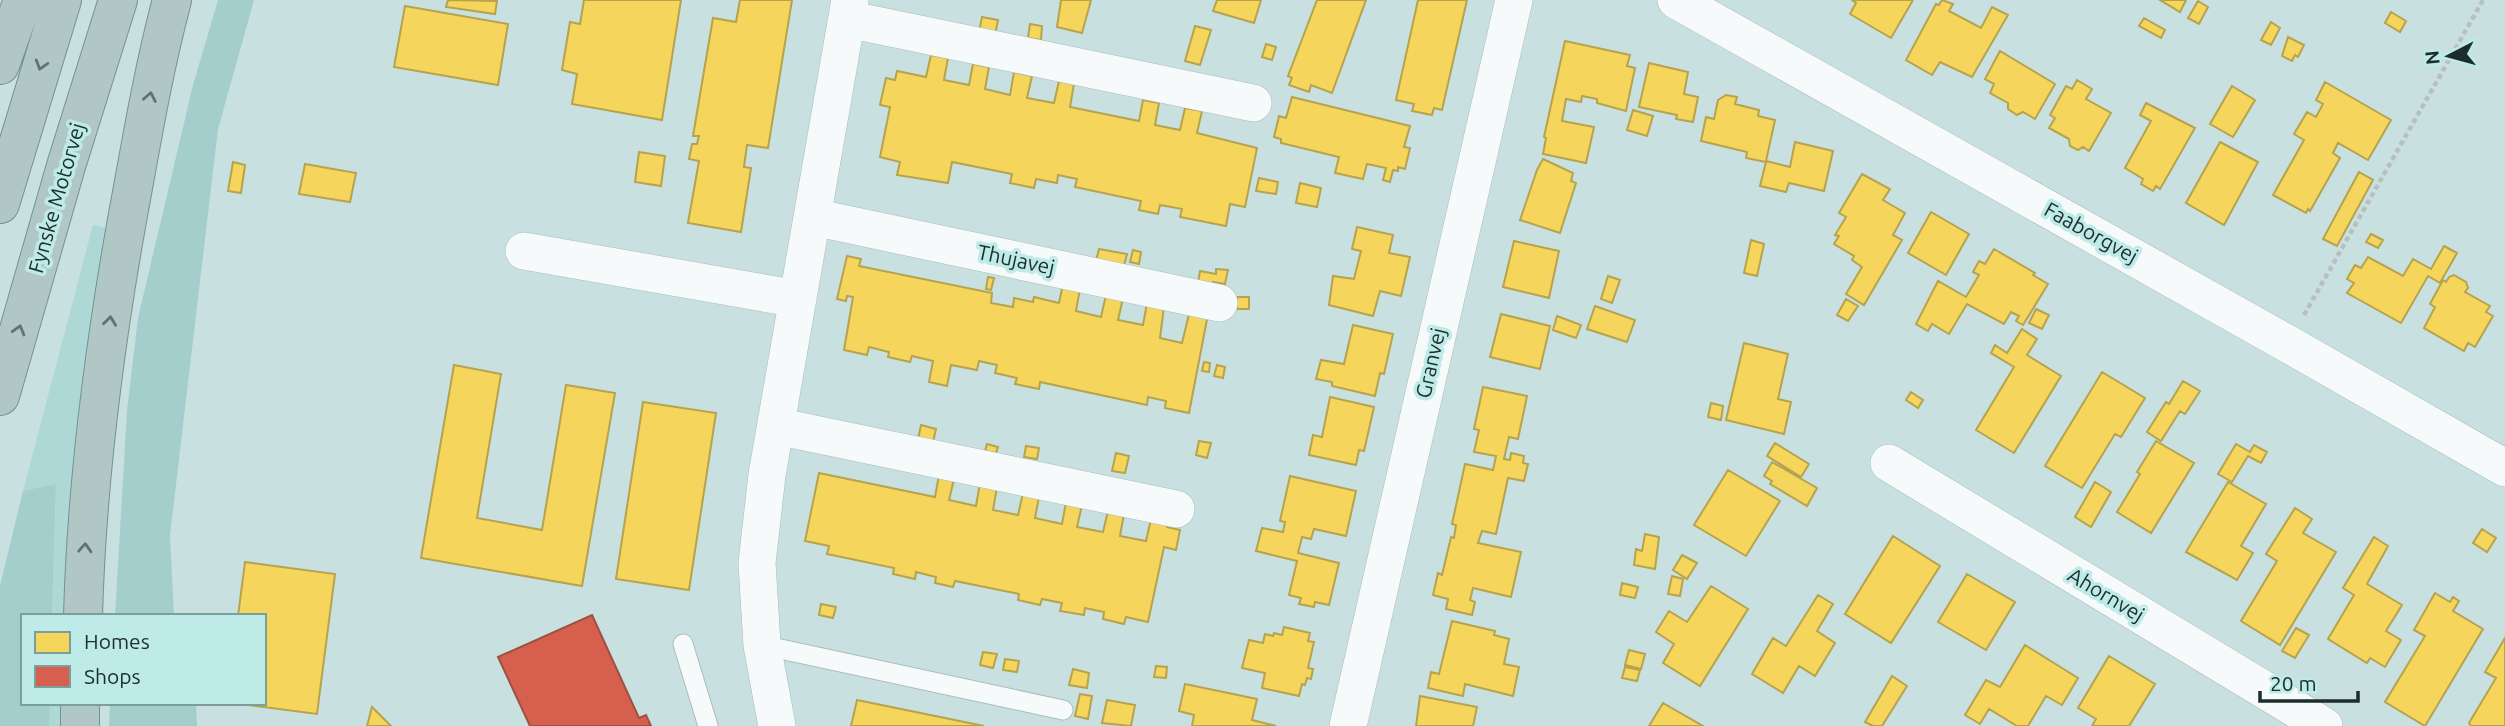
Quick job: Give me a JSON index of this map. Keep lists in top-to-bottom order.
{
  "streets": {
    "highway": ["Fynske Motorvej"],
    "street": [
      "Faaborgvej",
      "Thujavej",
      "Granvej",
      "Ahornvej"
    ]
  },
  "legend": ["Homes", "Shops"],
  "scale_bar": "20 m",
  "north": "left"
}
